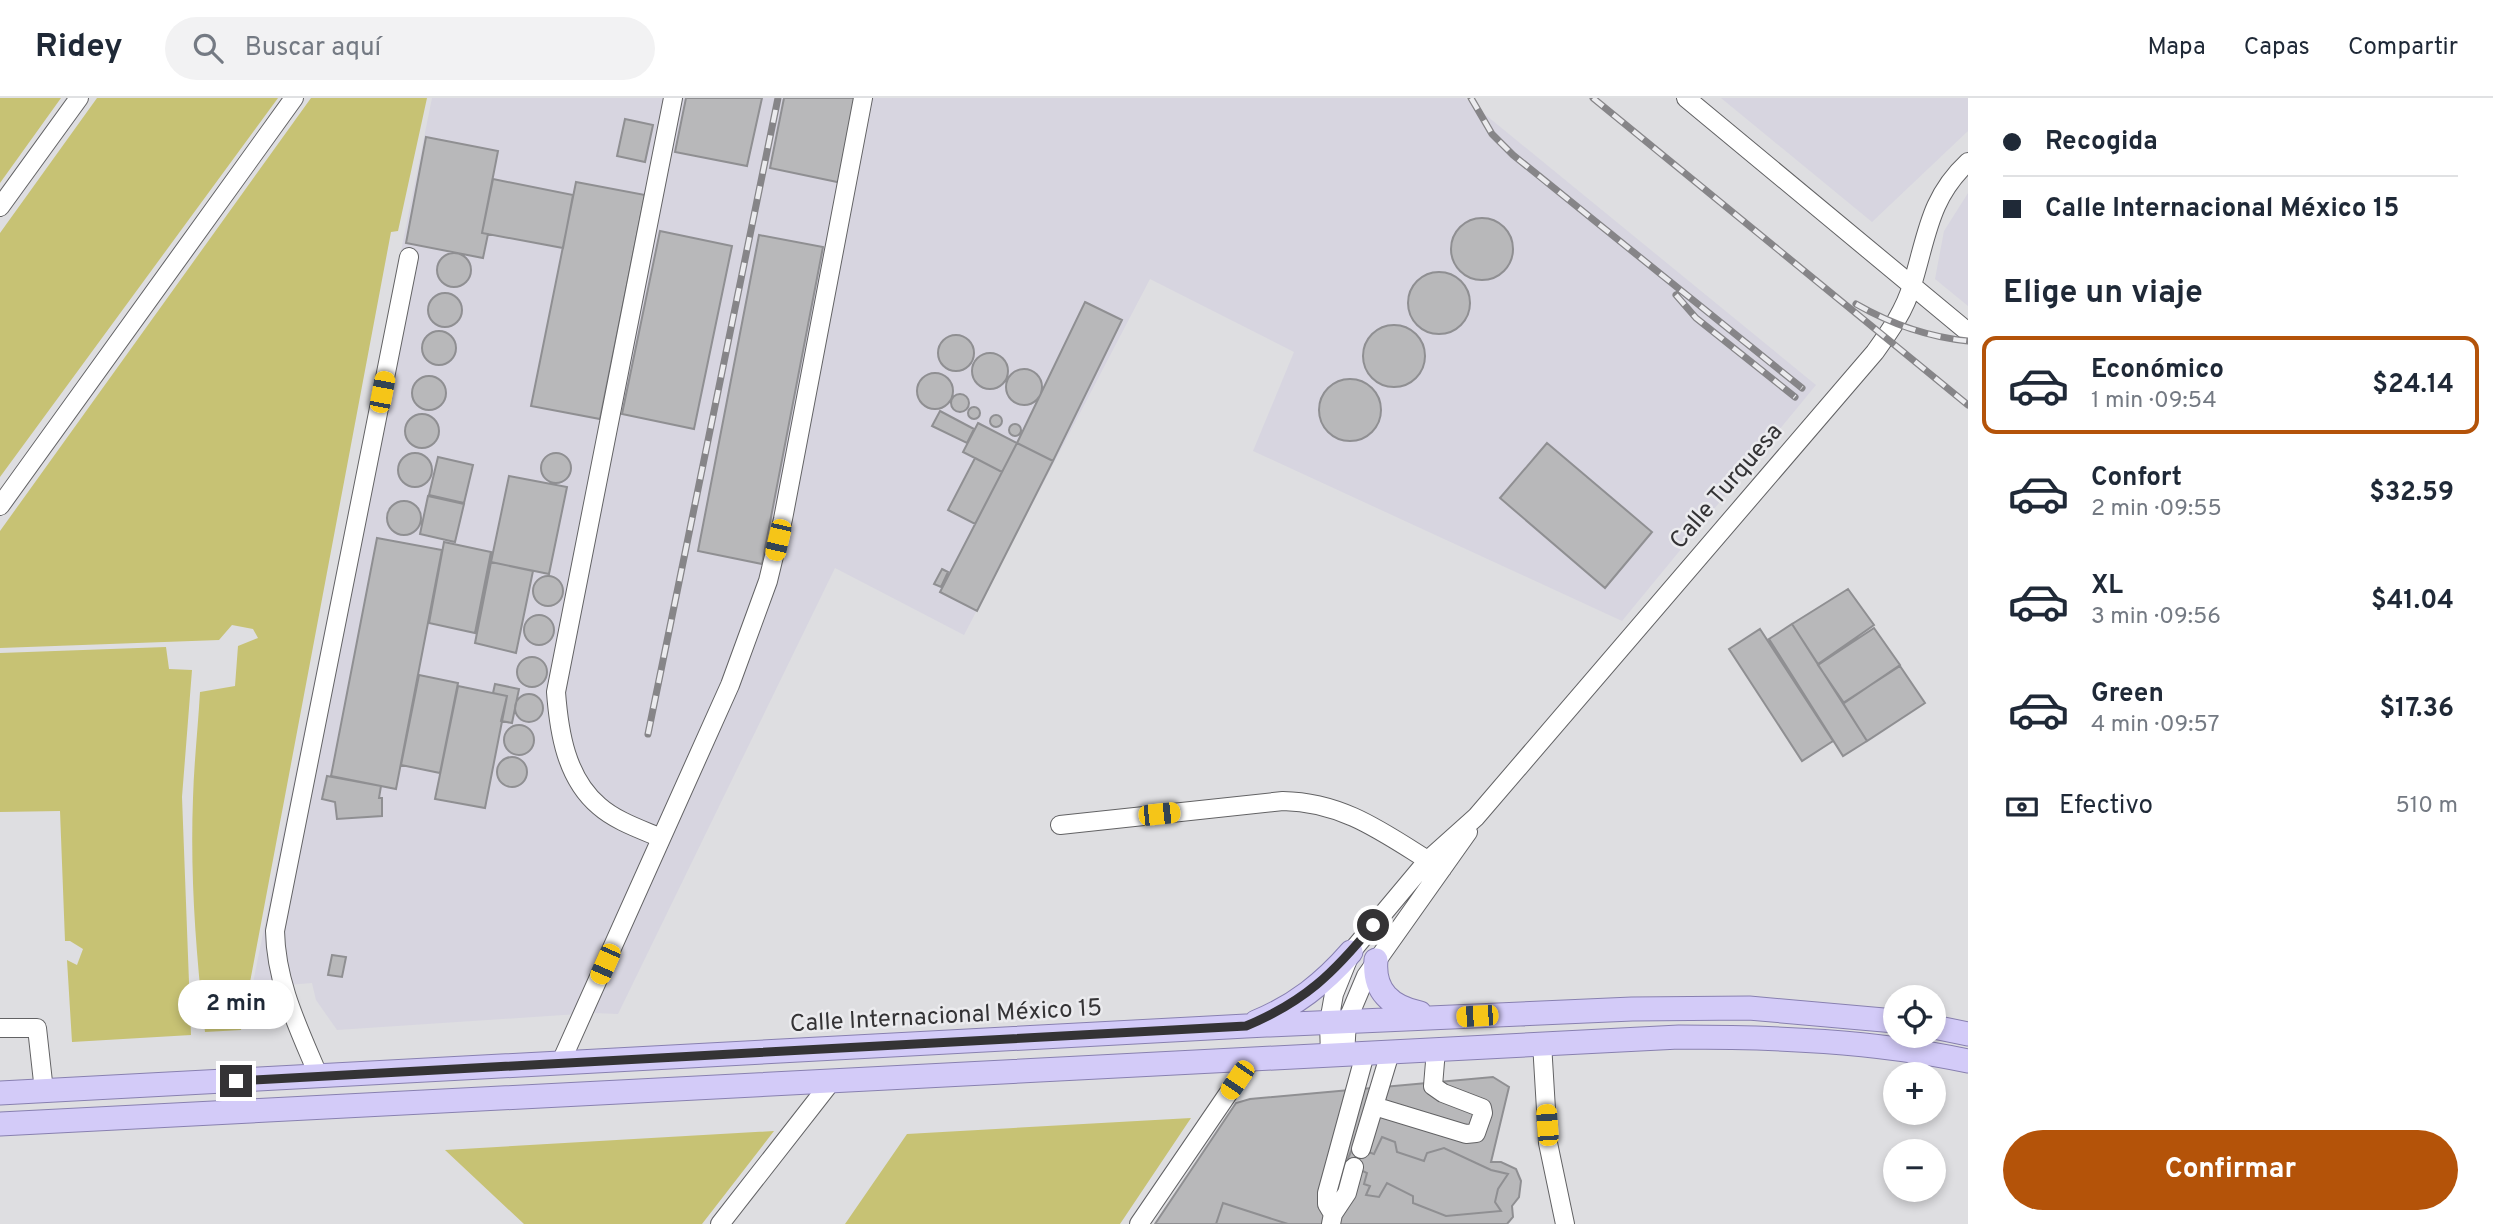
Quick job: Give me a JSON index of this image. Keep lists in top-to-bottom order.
{
  "streets": {
    "main road": ["Calle Internacional México 15"],
    "street": ["Calle Turquesa"]
  },
  "crossings": [
    ["Calle Turquesa", "Calle Internacional México 15"]
  ],
  "page": {
    "header": "Ridey",
    "search": "Buscar aquí",
    "nav": ["Mapa", "Capas", "Compartir"],
    "banner": ["Recogida", "Calle Internacional México 15"],
    "heading": "Elige un viaje",
    "list": [
      {
        "name": "Económico",
        "note": "1 min · 09:54",
        "value": "$24.14"
      },
      {
        "name": "Confort",
        "note": "2 min · 09:55",
        "value": "$32.59"
      },
      {
        "name": "XL",
        "note": "3 min · 09:56",
        "value": "$41.04"
      },
      {
        "name": "Green",
        "note": "4 min · 09:57",
        "value": "$17.36"
      }
    ],
    "pay": ["Efectivo", "510 m"],
    "bubble": "2 min",
    "map_buttons": ["+", "−"],
    "buttons": "Confirmar"
  }
}
